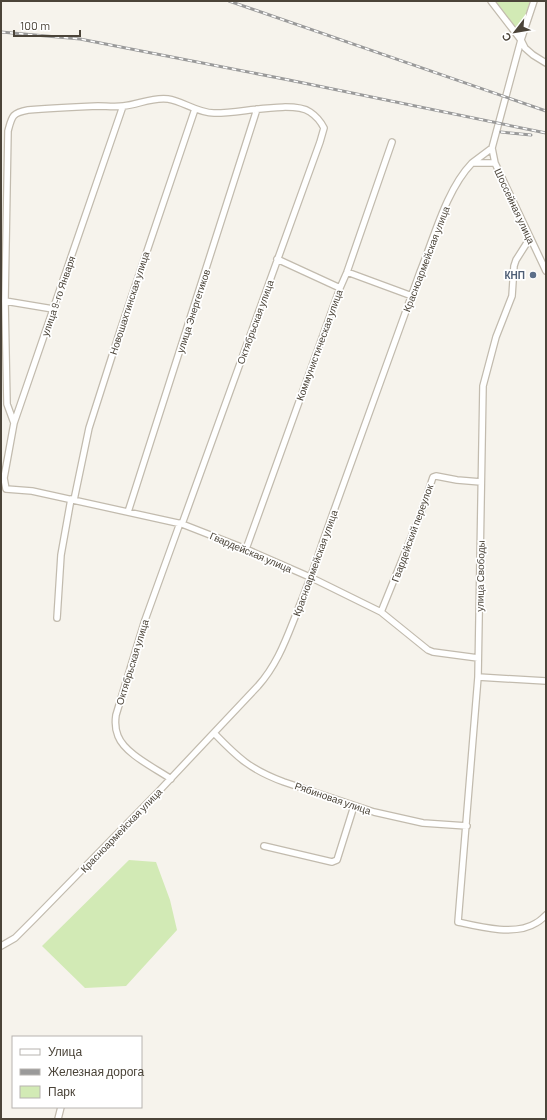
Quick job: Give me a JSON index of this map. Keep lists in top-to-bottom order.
{
  "streets": {
    "street": [
      "Шоссейная улица",
      "Красноармейская улица",
      "улица 9-го Января",
      "Новошахтинская улица",
      "улица Энергетиков",
      "Октябрьская улица",
      "Коммунистическая улица",
      "Гвардейский переулок",
      "Гвардейская улица",
      "улица Свободы",
      "Рябиновая улица"
    ]
  },
  "crossings": [
    ["Шоссейная улица", "Красноармейская улица"],
    ["Шоссейная улица", "улица Свободы"],
    ["Красноармейская улица", "Октябрьская улица"],
    ["Красноармейская улица", "Гвардейская улица"],
    ["Красноармейская улица", "Рябиновая улица"],
    ["улица 9-го Января", "Гвардейская улица"],
    ["Новошахтинская улица", "Гвардейская улица"],
    ["улица Энергетиков", "Октябрьская улица"],
    ["улица Энергетиков", "Гвардейская улица"],
    ["Октябрьская улица", "Гвардейская улица"],
    ["Коммунистическая улица", "Гвардейская улица"],
    ["Гвардейский переулок", "Гвардейская улица"],
    ["Гвардейский переулок", "улица Свободы"],
    ["Гвардейская улица", "улица Свободы"],
    ["улица Свободы", "Рябиновая улица"]
  ],
  "places": ["КНП"],
  "legend": ["Улица", "Железная дорога", "Парк"],
  "scale_bar": "100 m",
  "north": "bottom left"
}
